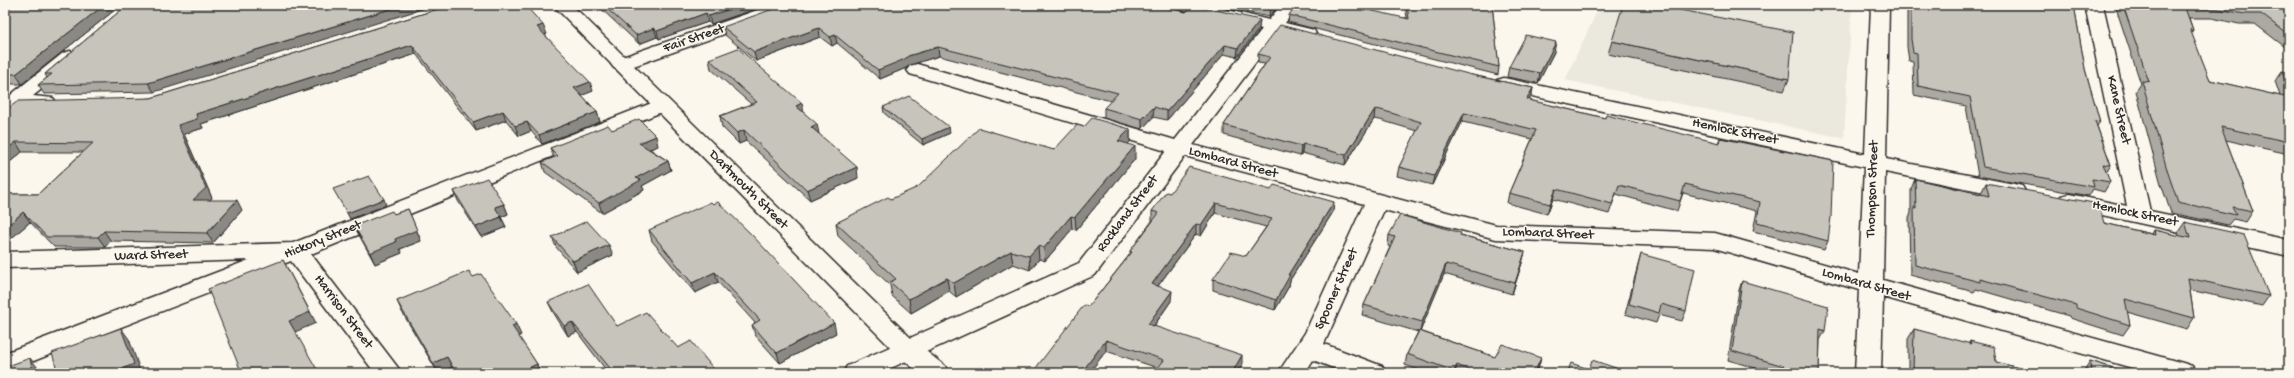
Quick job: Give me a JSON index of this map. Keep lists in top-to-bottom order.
{
  "streets": {
    "street": [
      "Fair Street",
      "Kane Street",
      "Hemlock Street",
      "Lombard Street",
      "Thompson Street",
      "Dartmouth Street",
      "Rockland Street",
      "Hickory Street",
      "Ward Street",
      "Spooner Street",
      "Harrison Street"
    ]
  },
  "crossings": [
    ["Fair Street", "Dartmouth Street"],
    ["Kane Street", "Hemlock Street"],
    ["Hemlock Street", "Thompson Street"],
    ["Lombard Street", "Thompson Street"],
    ["Lombard Street", "Rockland Street"],
    ["Lombard Street", "Spooner Street"],
    ["Dartmouth Street", "Rockland Street"],
    ["Dartmouth Street", "Hickory Street"],
    ["Hickory Street", "Ward Street"],
    ["Hickory Street", "Harrison Street"],
    ["Ward Street", "Harrison Street"]
  ]
}
